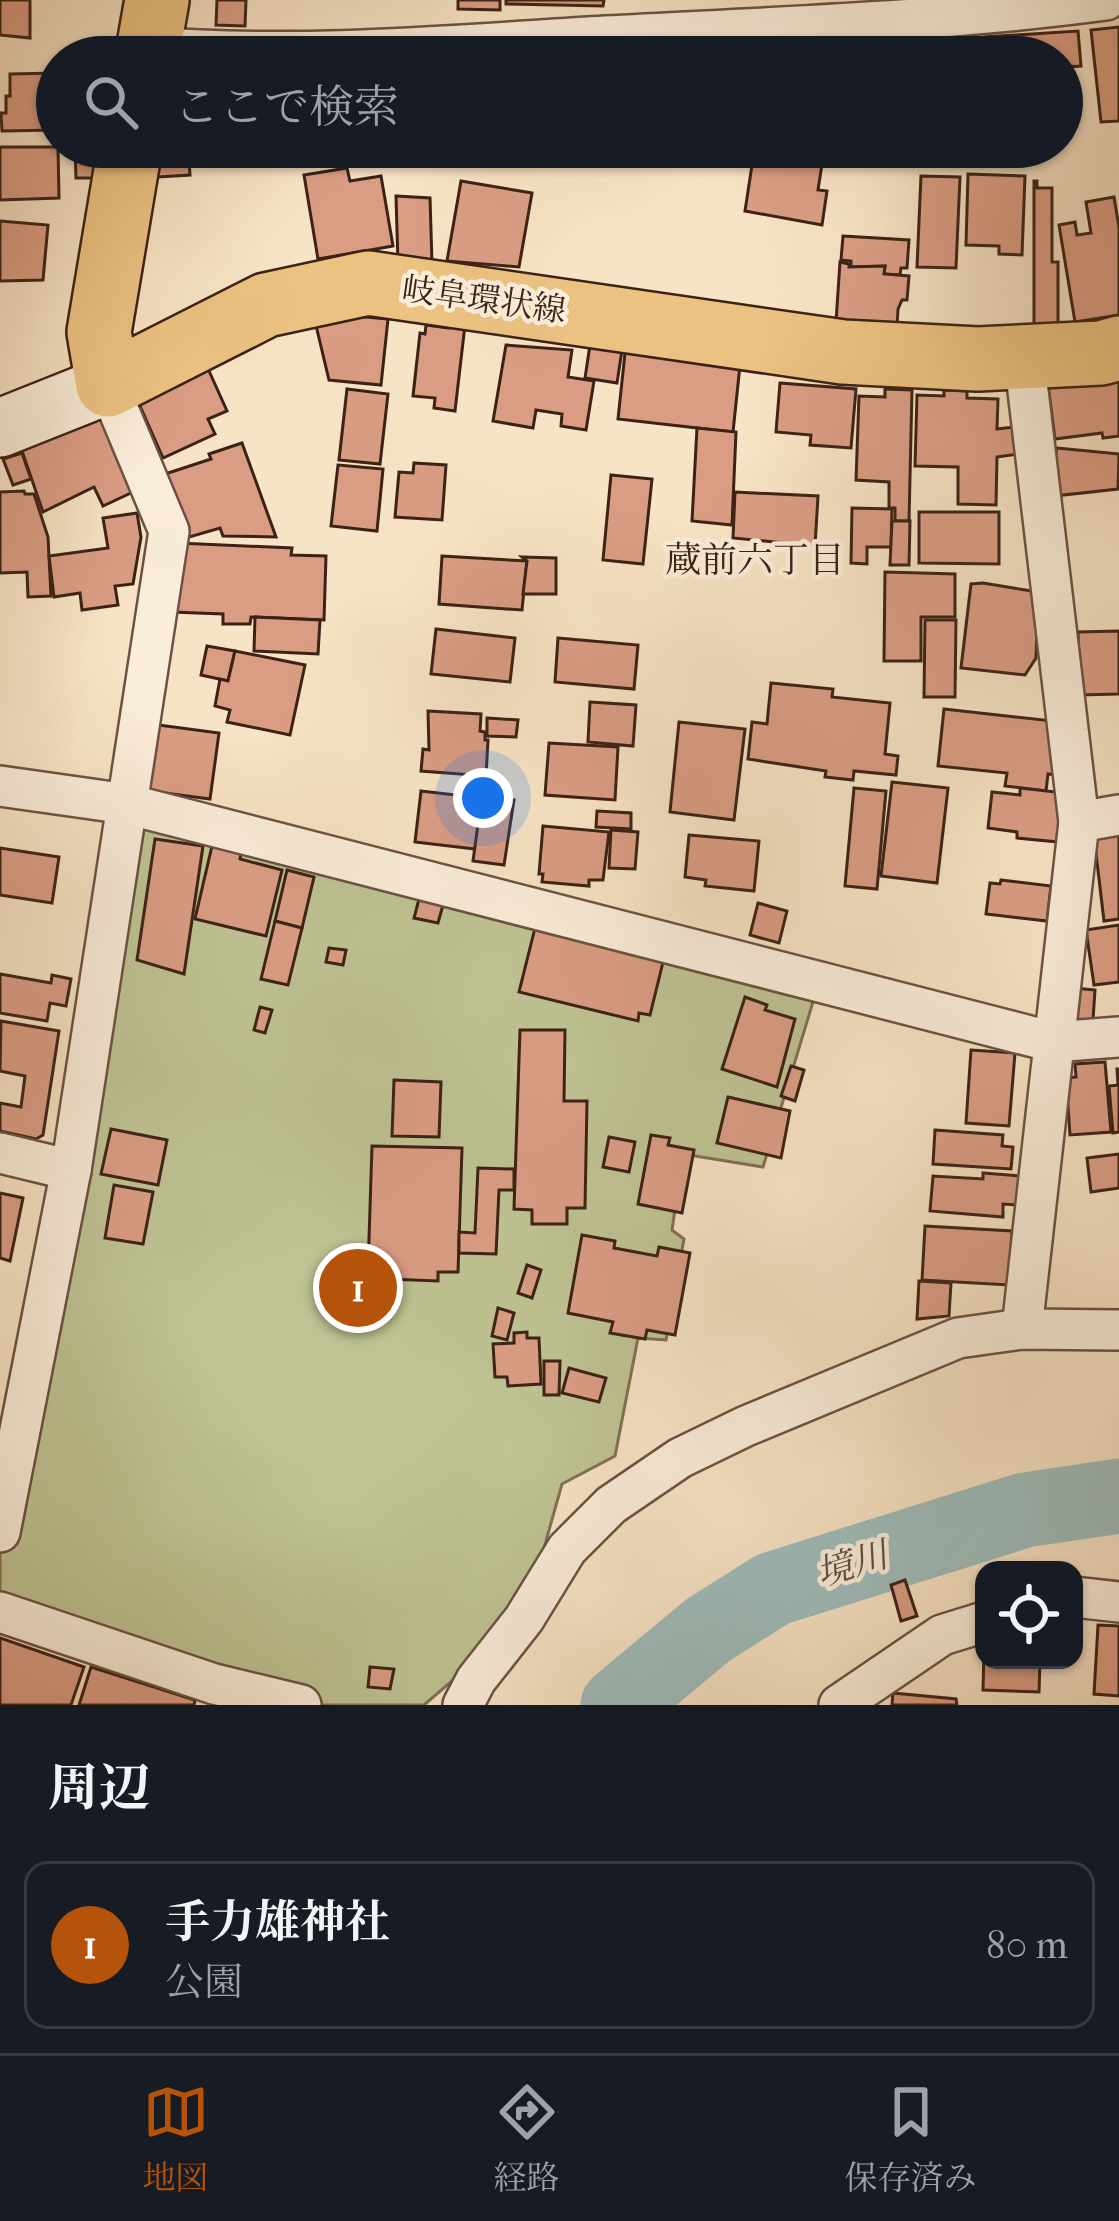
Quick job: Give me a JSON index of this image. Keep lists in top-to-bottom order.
{
  "streets": {
    "main road": ["岐阜環状線"]
  },
  "districts": ["蔵前六丁目"],
  "water": ["境川"],
  "page": {
    "search": "ここで検索",
    "pins": "1",
    "heading": "周辺",
    "list": [
      {
        "mark": "1",
        "name": "手力雄神社",
        "note": "公園",
        "value": "80 m"
      }
    ],
    "nav": ["地図", "経路", "保存済み"]
  }
}
